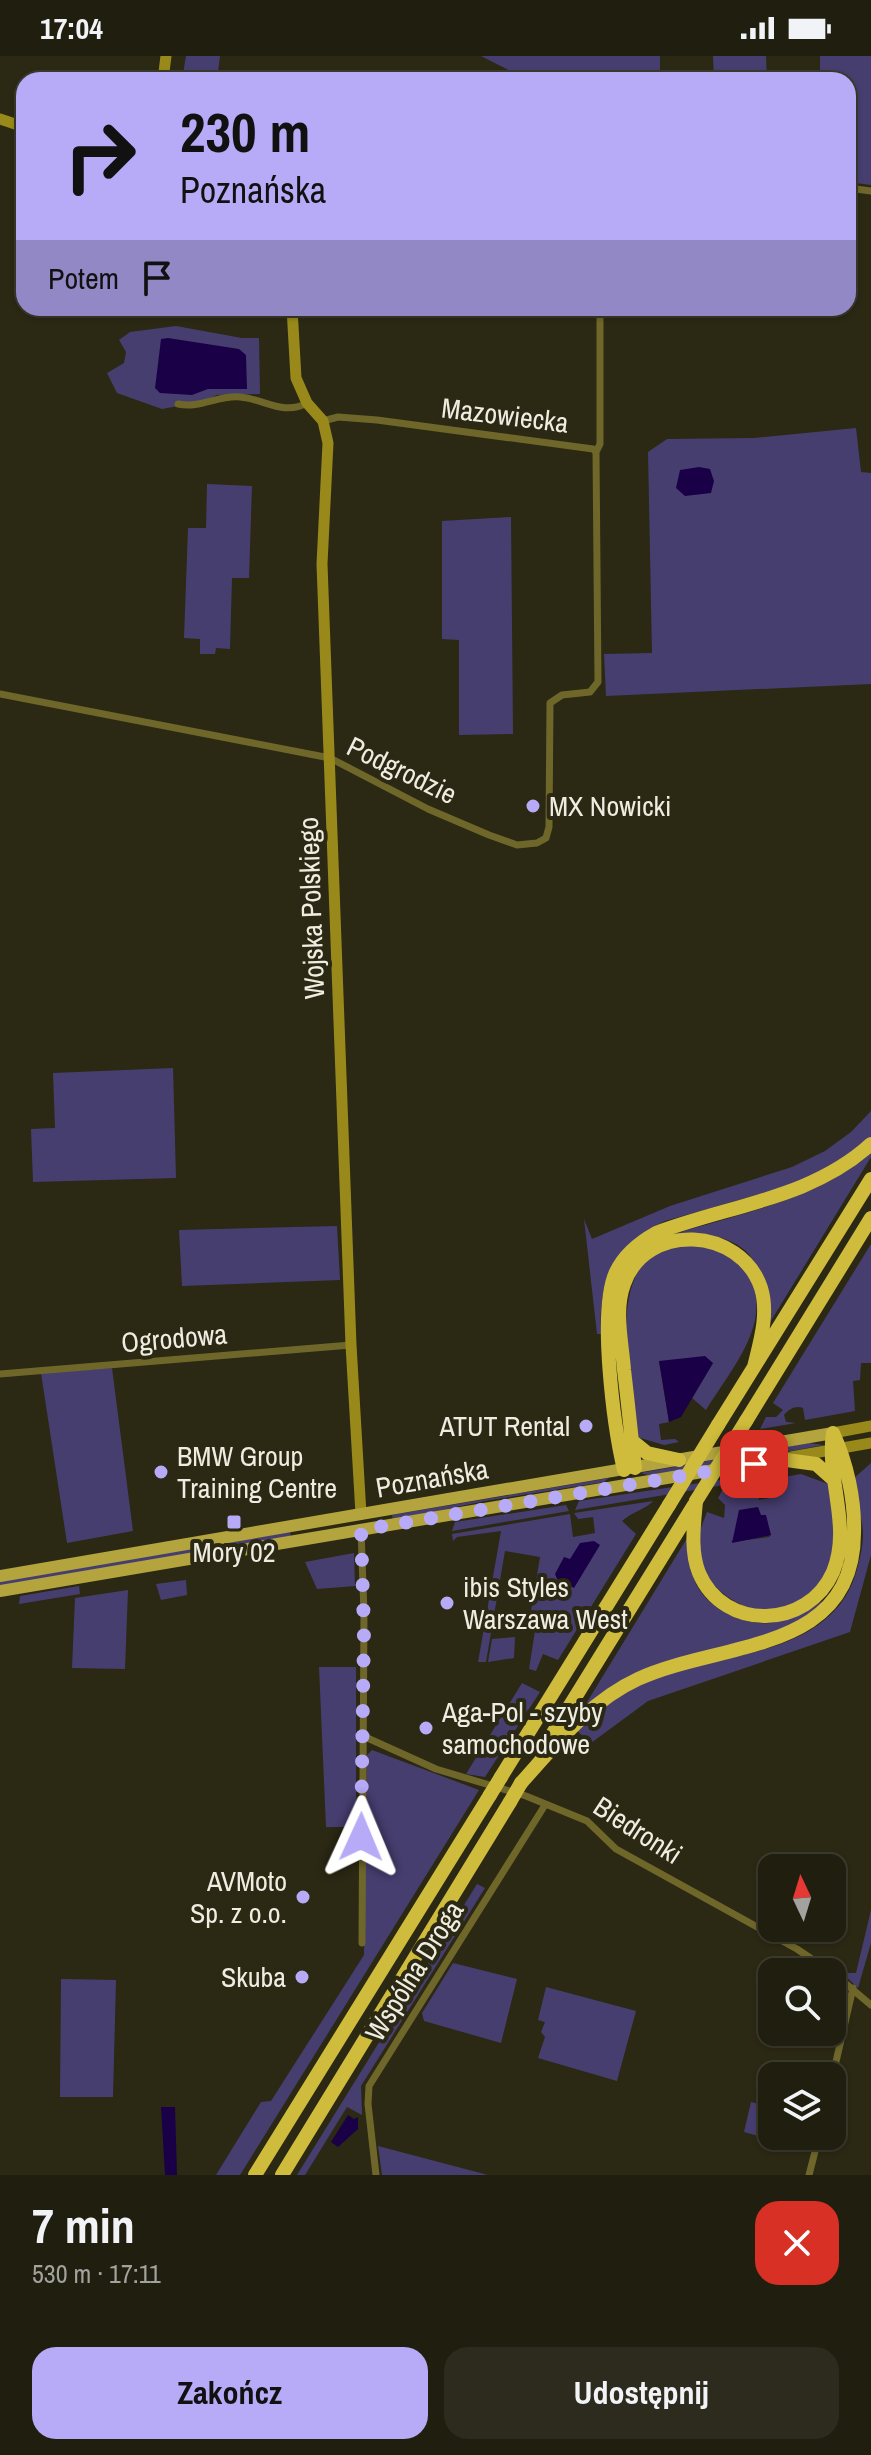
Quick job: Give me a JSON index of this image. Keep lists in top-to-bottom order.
{
  "streets": {
    "main road": ["Poznańska"],
    "street": [
      "Mazowiecka",
      "Podgrodzie",
      "Wojska Polskiego",
      "Ogrodowa",
      "Biedronki",
      "Wspólna Droga"
    ]
  },
  "crossings": [
    ["Mazowiecka", "Podgrodzie"],
    ["Mazowiecka", "Wojska Polskiego"],
    ["Podgrodzie", "Wojska Polskiego"],
    ["Wojska Polskiego", "Ogrodowa"],
    ["Wojska Polskiego", "Poznańska"],
    ["Biedronki", "Wspólna Droga"]
  ],
  "places": {
    "other": [
      "MX Nowicki",
      "ATUT Rental",
      "BMW Group Training Centre",
      "ibis Styles Warszawa West",
      "Aga-Pol - szyby samochodowe",
      "AVMoto Sp. z o.o.",
      "Skuba"
    ],
    "transit": ["Mory 02"]
  },
  "north": "top",
  "page": {
    "status": "17:04",
    "turn": ["230 m", "Poznańska"],
    "then": "Potem",
    "heading": ["7 min", "530 m · 17:11"],
    "buttons": ["Zakończ", "Udostępnij"]
  }
}
